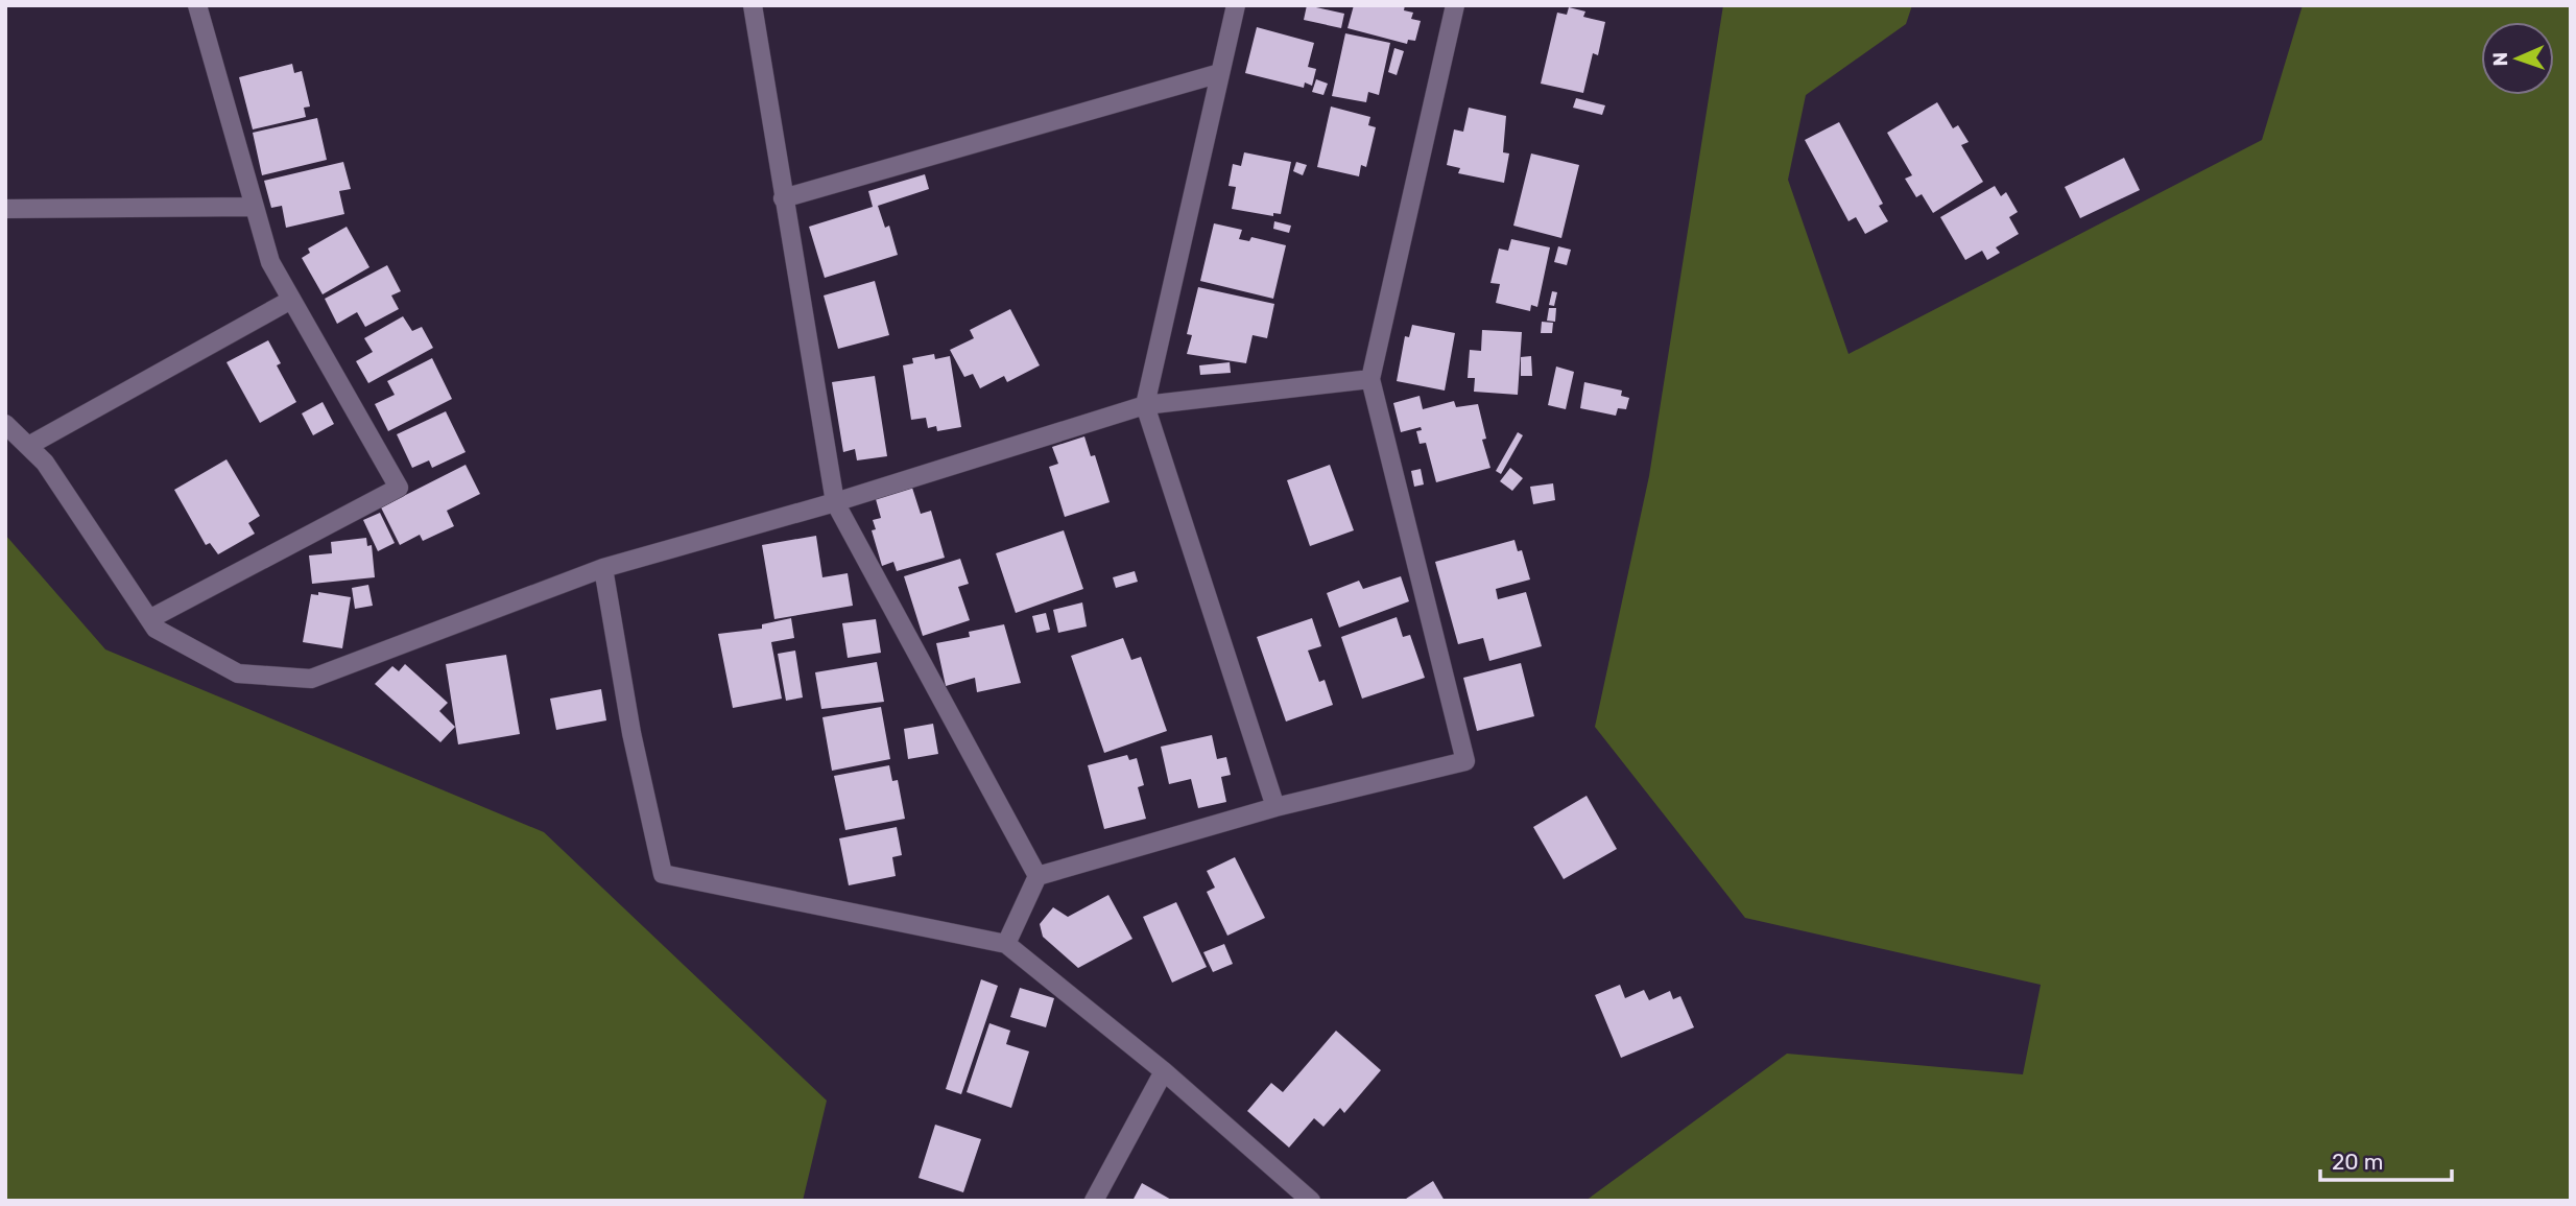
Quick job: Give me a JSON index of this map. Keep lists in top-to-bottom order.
{
  "scale_bar": "20 m",
  "north": "left"
}
